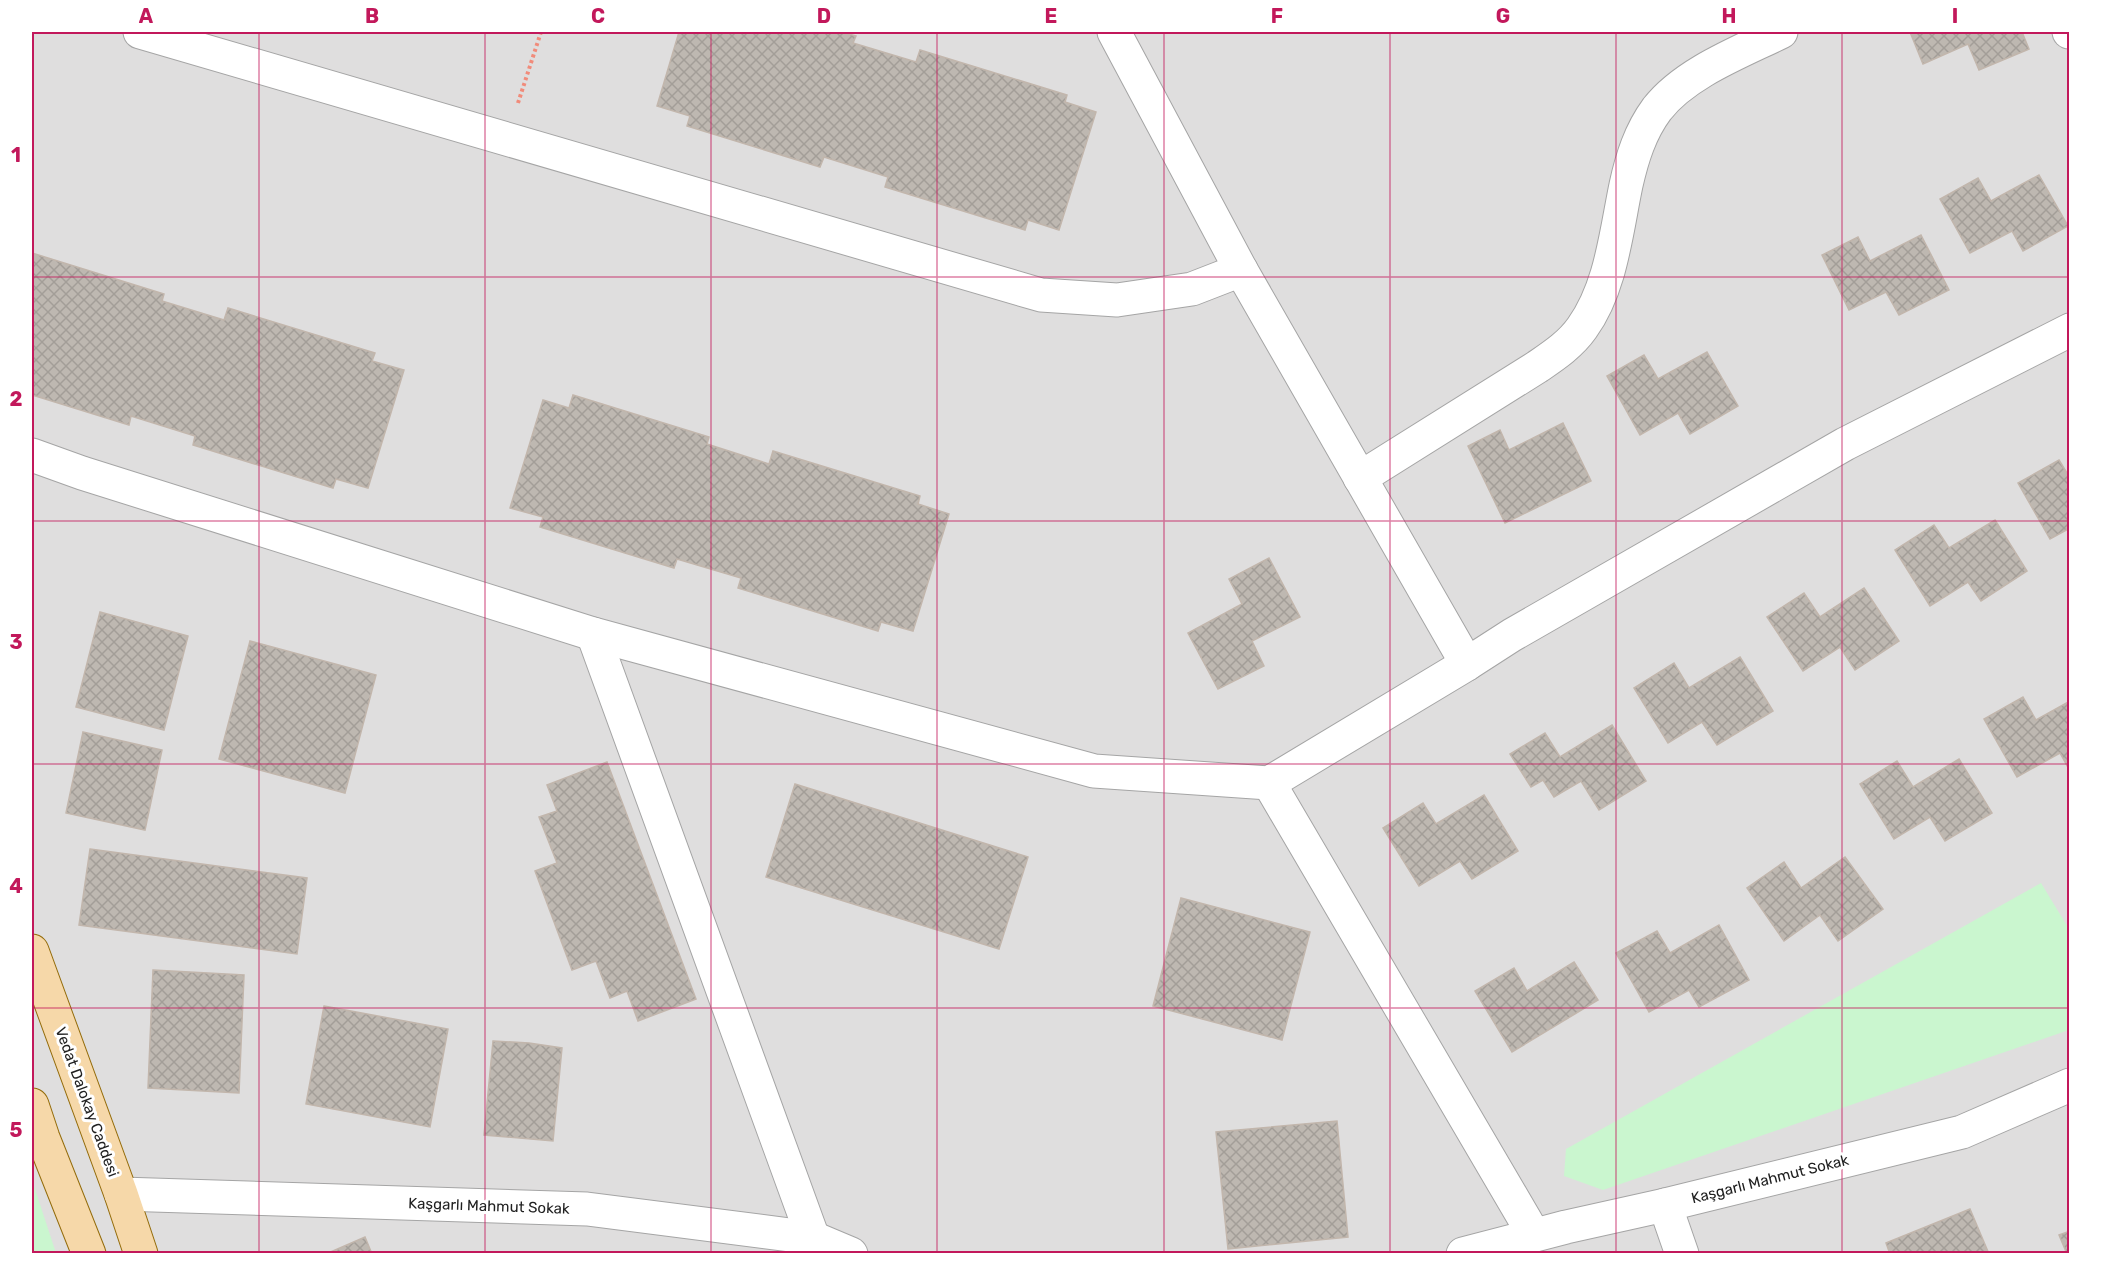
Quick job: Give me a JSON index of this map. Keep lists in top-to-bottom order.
{
  "streets": {
    "main road": ["Vedat Dalokay Caddesi"],
    "street": ["Kaşgarlı Mahmut Sokak"]
  },
  "crossings": [
    ["Vedat Dalokay Caddesi", "Kaşgarlı Mahmut Sokak"]
  ],
  "grid": {
    "columns": [
      "A",
      "B",
      "C",
      "D",
      "E",
      "F",
      "G",
      "H",
      "I"
    ],
    "rows": [
      "1",
      "2",
      "3",
      "4",
      "5"
    ]
  }
}
